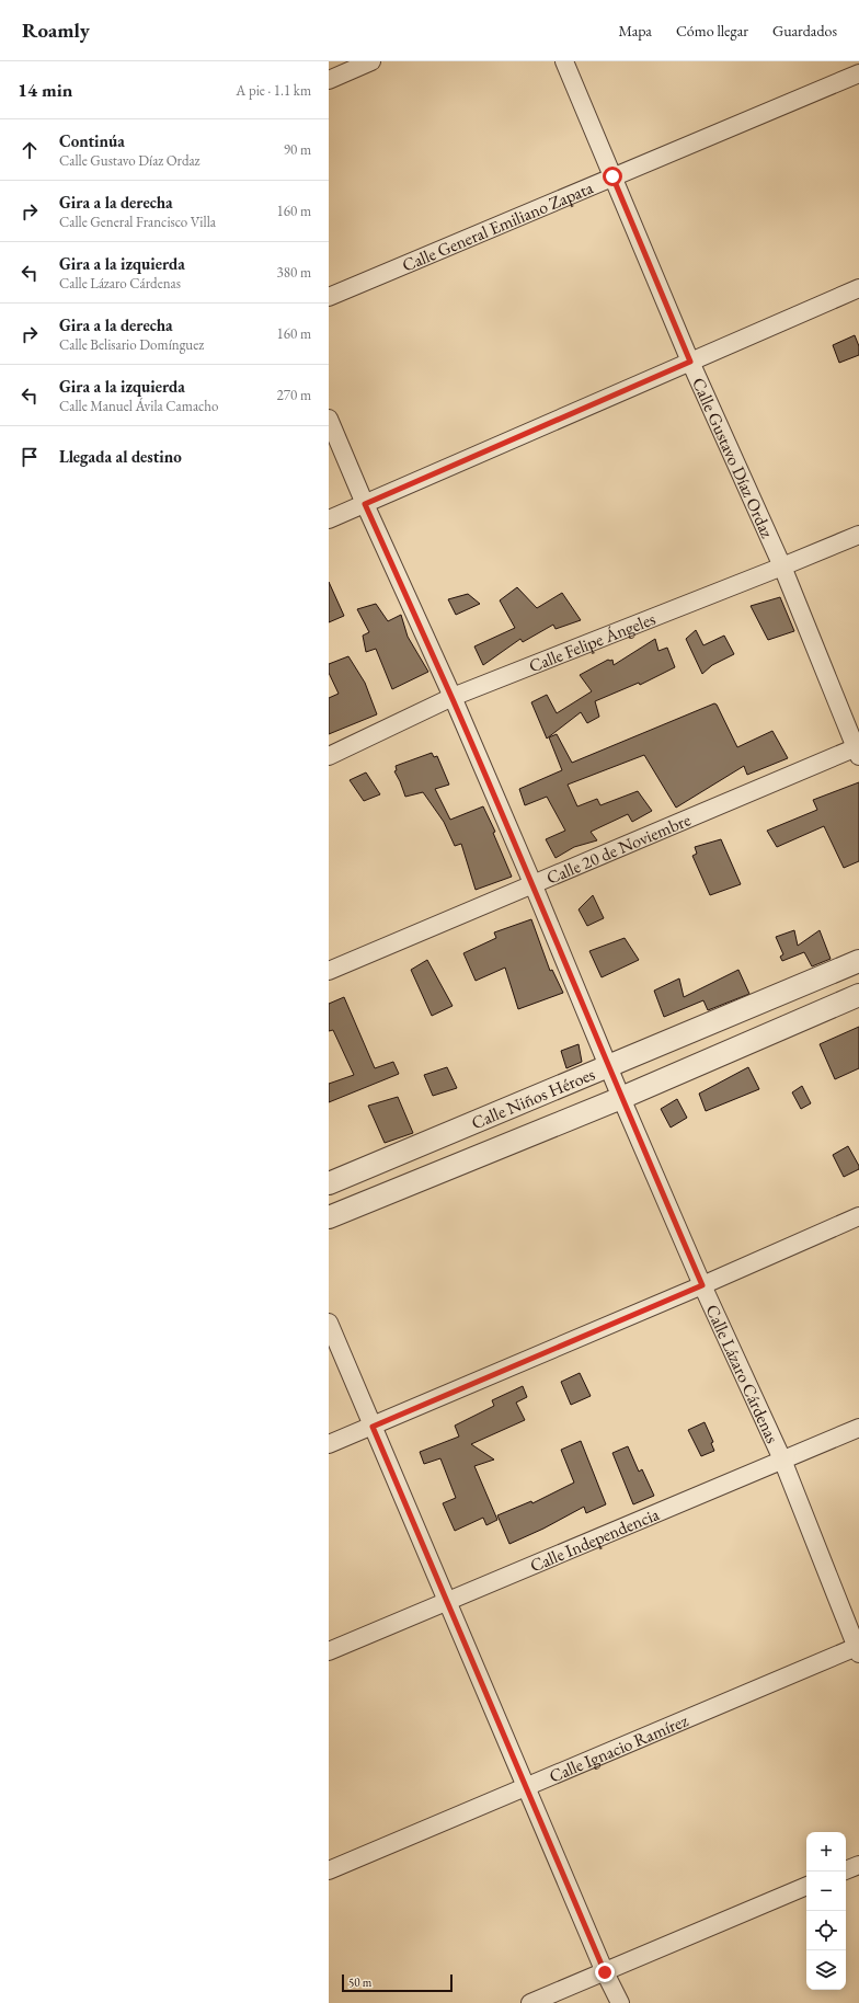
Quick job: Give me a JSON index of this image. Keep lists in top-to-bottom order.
{
  "streets": {
    "street": [
      "Calle General Emiliano Zapata",
      "Calle Gustavo Díaz Ordaz",
      "Calle Felipe Ángeles",
      "Calle 20 de Noviembre",
      "Calle Niños Héroes",
      "Calle Lázaro Cárdenas",
      "Calle Independencia",
      "Calle Ignacio Ramírez"
    ]
  },
  "crossings": [
    ["Calle General Emiliano Zapata", "Calle Gustavo Díaz Ordaz"],
    ["Calle Gustavo Díaz Ordaz", "Calle Felipe Ángeles"],
    ["Calle Gustavo Díaz Ordaz", "Calle 20 de Noviembre"],
    ["Calle Felipe Ángeles", "Calle Lázaro Cárdenas"],
    ["Calle 20 de Noviembre", "Calle Lázaro Cárdenas"],
    ["Calle Niños Héroes", "Calle Lázaro Cárdenas"],
    ["Calle Lázaro Cárdenas", "Calle Independencia"],
    ["Calle Lázaro Cárdenas", "Calle Ignacio Ramírez"]
  ],
  "scale_bar": "50 m",
  "page": {
    "header": "Roamly",
    "nav": ["Mapa", "Cómo llegar", "Guardados"],
    "heading": ["14 min", "A pie · 1.1 km"],
    "list": [
      ["Continúa", "Calle Gustavo Díaz Ordaz", "90 m"],
      ["Gira a la derecha", "Calle General Francisco Villa", "160 m"],
      ["Gira a la izquierda", "Calle Lázaro Cárdenas", "380 m"],
      ["Gira a la derecha", "Calle Belisario Domínguez", "160 m"],
      ["Gira a la izquierda", "Calle Manuel Ávila Camacho", "270 m"],
      "Llegada al destino"
    ],
    "map_buttons": ["+", "−"],
    "scale": "50 m"
  }
}
